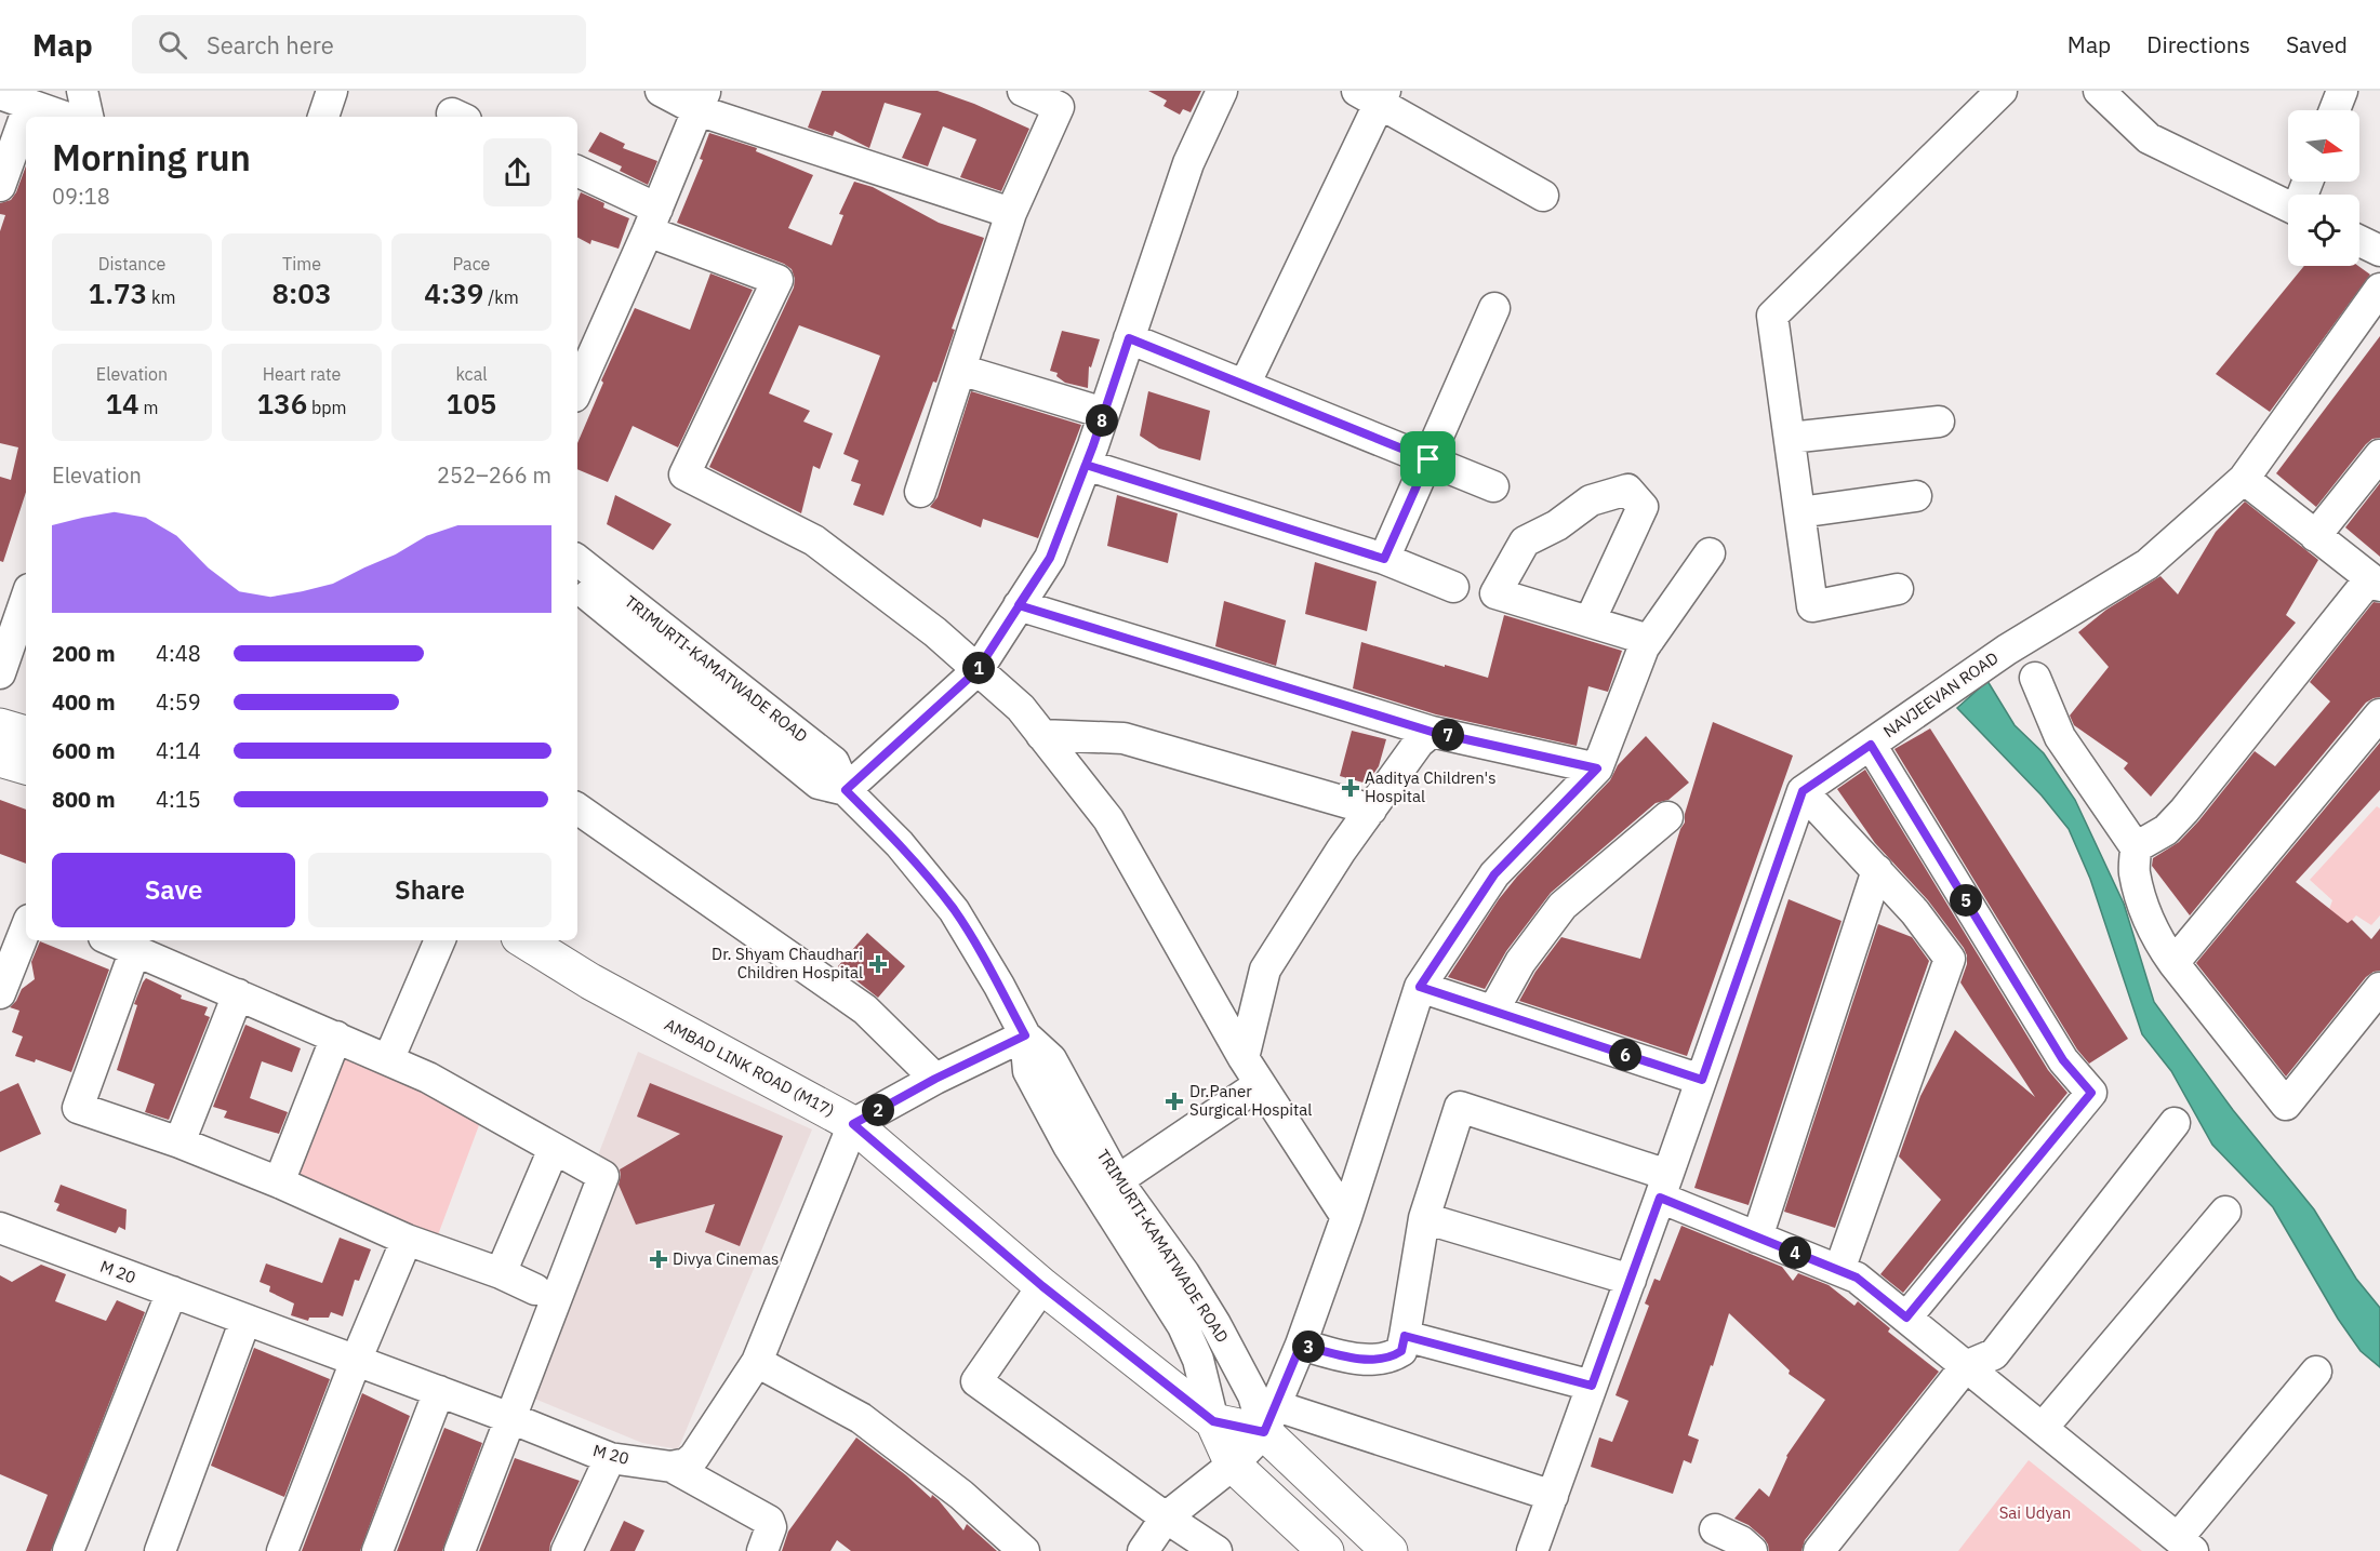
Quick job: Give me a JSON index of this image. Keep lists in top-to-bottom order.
{
  "streets": {
    "main road": ["AMBAD LINK ROAD (M17)"],
    "street": ["TRIMURTI-KAMATWADE ROAD", "NAVJEEVAN ROAD", "M 20"]
  },
  "crossings": [
    ["TRIMURTI-KAMATWADE ROAD", "AMBAD LINK ROAD (M17)"]
  ],
  "parks": ["Sai Udyan"],
  "places": {
    "health": [
      "Aaditya Children's Hospital",
      "Dr. Shyam Chaudhari Children Hospital",
      "Dr.Paner Surgical Hospital",
      "Divya Cinemas"
    ]
  },
  "north": "right",
  "page": {
    "header": "Map",
    "search": "Search here",
    "nav": ["Map", "Directions", "Saved"],
    "heading": ["Morning run", "09:18"],
    "stats": [
      ["Distance", "1.73 km"],
      ["Time", "8:03"],
      ["Pace", "4:39 /km"],
      ["Elevation", "14 m"],
      ["Heart rate", "136 bpm"],
      ["kcal", "105"]
    ],
    "pins": [
      "8",
      "1",
      "7",
      "5",
      "6",
      "2",
      "4",
      "3"
    ],
    "chart": ["Elevation", "252–266 m"],
    "list": [
      {
        "name": "200 m",
        "note": "4:48"
      },
      {
        "name": "400 m",
        "note": "4:59"
      },
      {
        "name": "600 m",
        "note": "4:14"
      },
      {
        "name": "800 m",
        "note": "4:15"
      }
    ],
    "buttons": ["Save", "Share"]
  }
}
